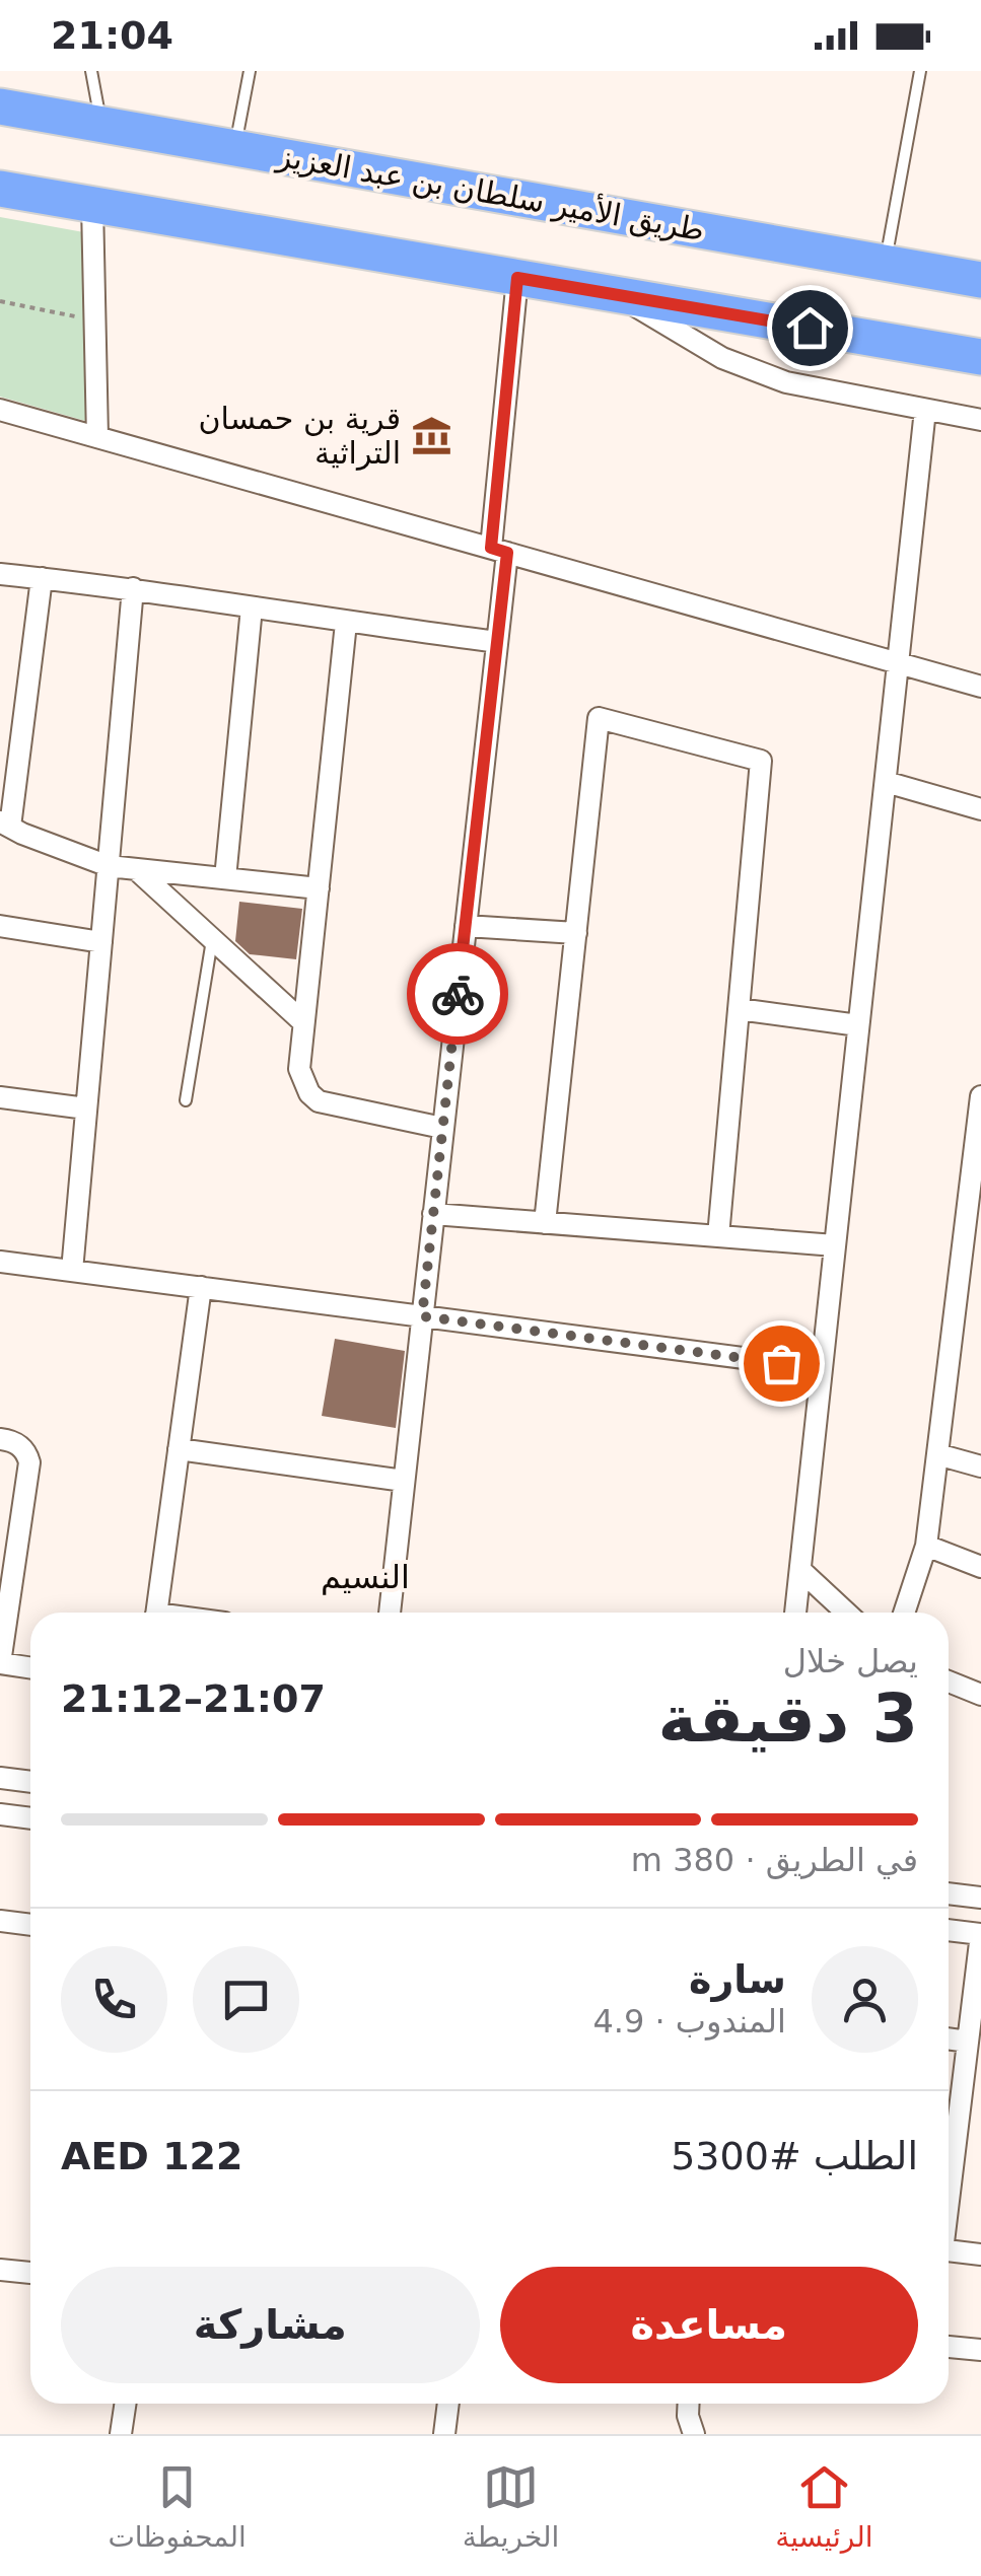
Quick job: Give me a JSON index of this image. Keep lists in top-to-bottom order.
{
  "streets": {
    "highway": ["طريق الأمير سلطان بن عبد العزيز"]
  },
  "districts": ["النسيم"],
  "places": {
    "museum": ["قرية بن حمسان التراثية"]
  },
  "page": {
    "status": "21:04",
    "heading": ["3 دقيقة", "يصل خلال", "21:07–21:12"],
    "panel": [
      "سارة",
      "المندوب · 4.9",
      "الطلب #5300",
      "AED 122"
    ],
    "bar": "في الطريق · 380 m",
    "buttons": ["مساعدة", "مشاركة"],
    "tabs": ["الرئيسية", "الخريطة", "المحفوظات"]
  }
}
